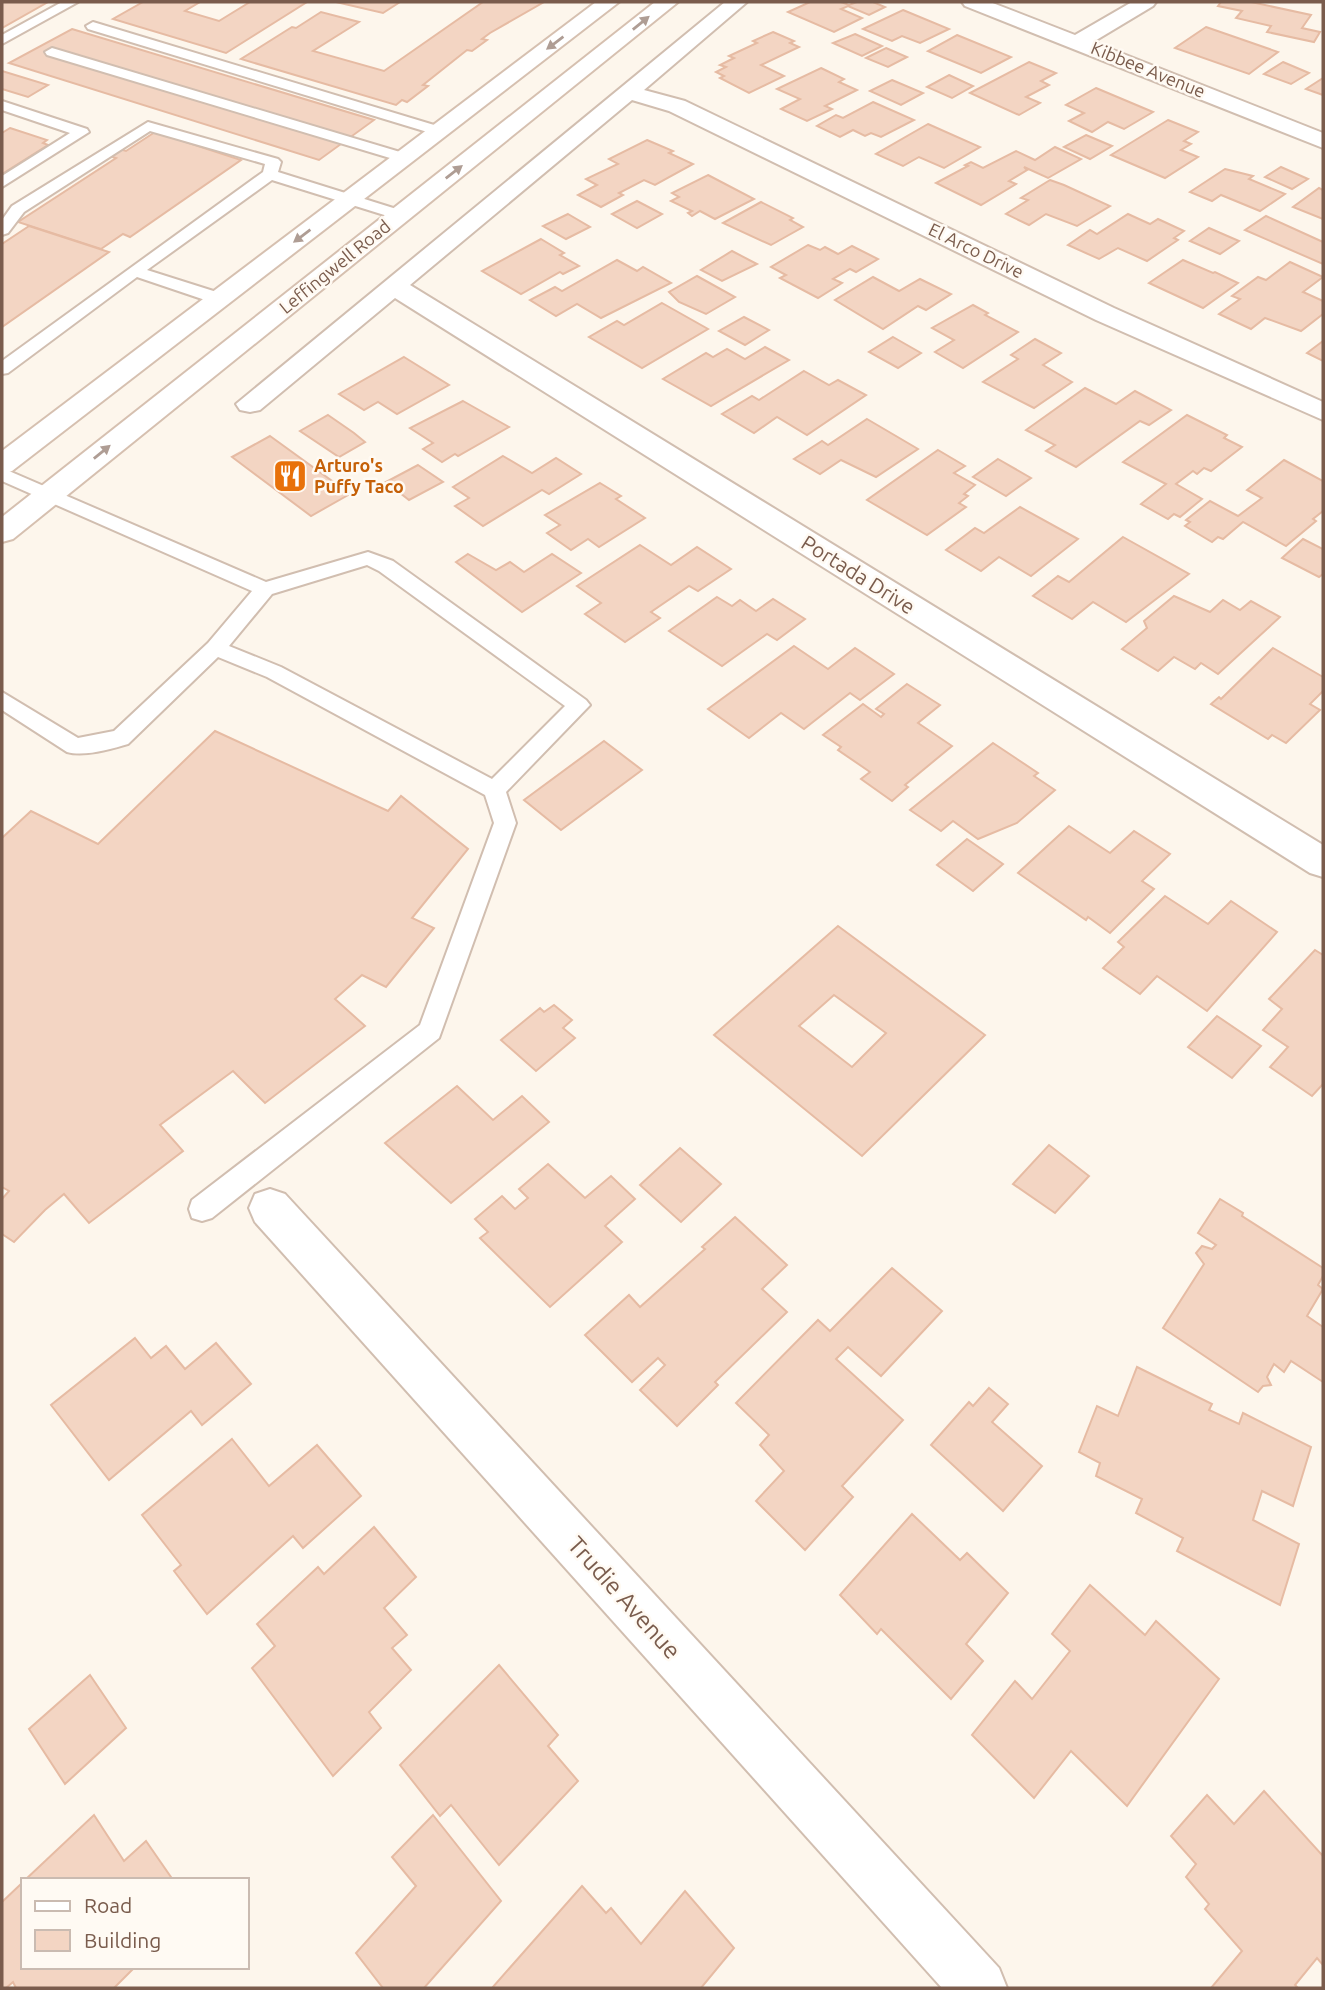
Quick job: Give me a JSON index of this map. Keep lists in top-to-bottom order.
{
  "streets": {
    "street": [
      "Kibbee Avenue",
      "El Arco Drive",
      "Leffingwell Road",
      "Portada Drive",
      "Trudie Avenue"
    ]
  },
  "places": {
    "restaurant": ["Arturo's Puffy Taco"]
  },
  "legend": ["Road", "Building"]
}
